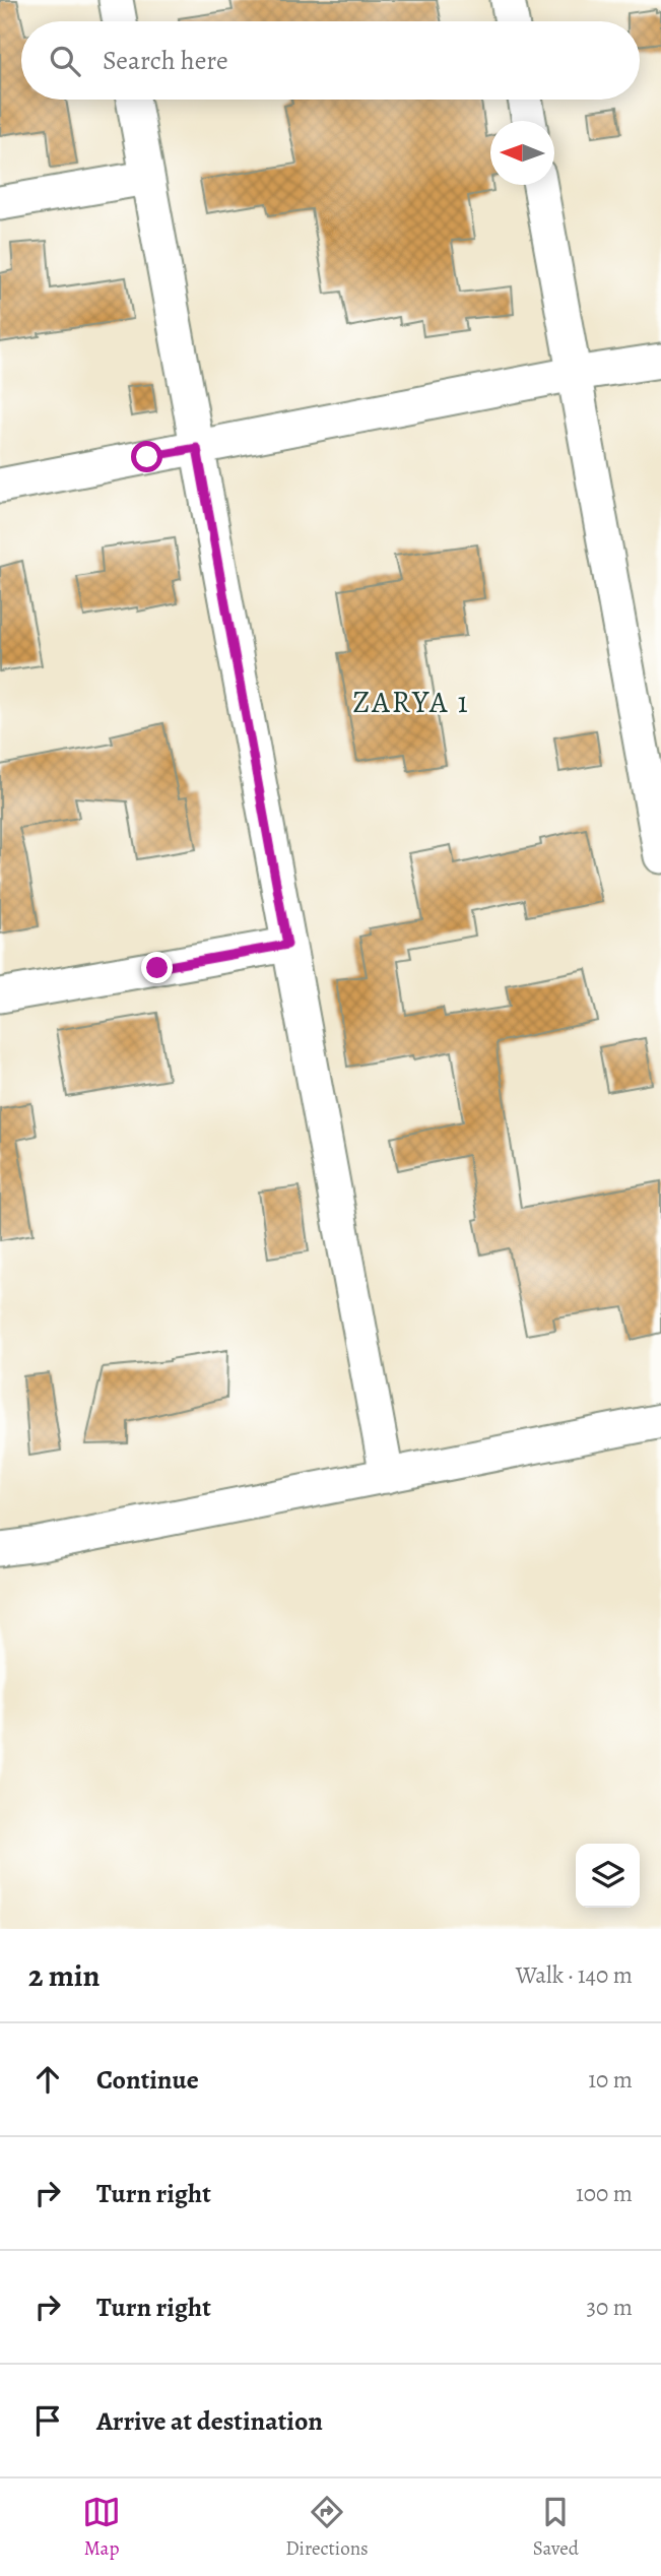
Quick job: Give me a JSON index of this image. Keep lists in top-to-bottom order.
{
  "districts": ["ZARYA 1"],
  "north": "left",
  "page": {
    "search": "Search here",
    "heading": ["2 min", "Walk · 140 m"],
    "list": [
      ["Continue", "10 m"],
      ["Turn right", "100 m"],
      ["Turn right", "30 m"],
      "Arrive at destination"
    ],
    "nav": ["Map", "Directions", "Saved"]
  }
}
